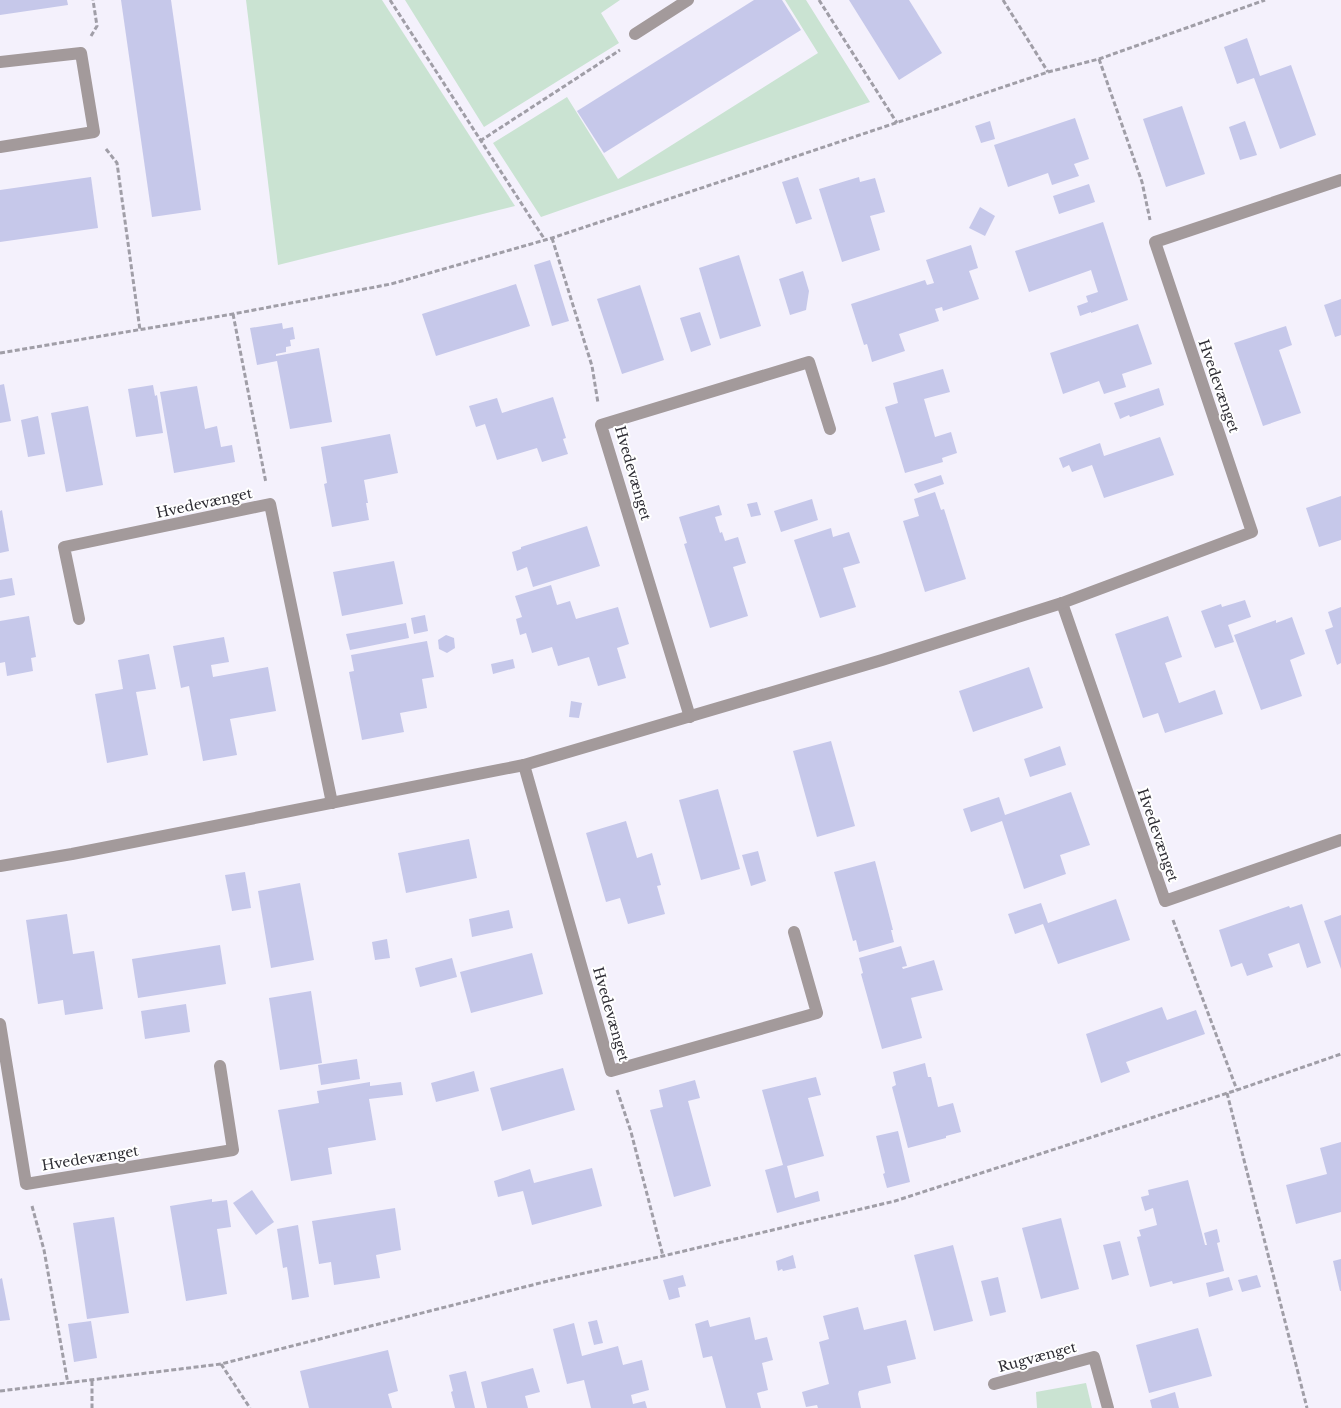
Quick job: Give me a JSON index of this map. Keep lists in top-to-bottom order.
{
  "streets": {
    "street": ["Hvedevænget", "Rugvænget"]
  }
}
